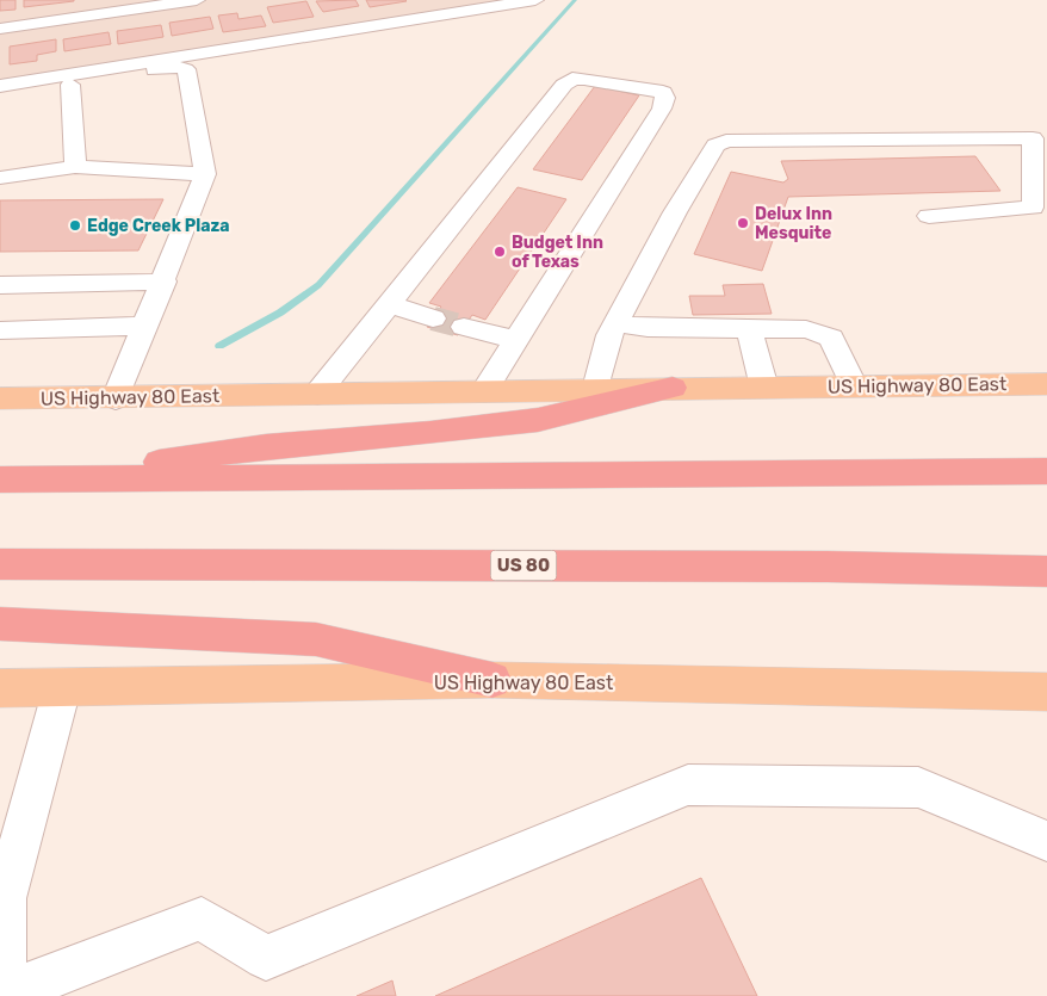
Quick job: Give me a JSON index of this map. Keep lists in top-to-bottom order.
{
  "streets": {
    "highway": ["US 80"],
    "main road": ["US Highway 80 East"]
  },
  "places": ["Delux Inn Mesquite", "Edge Creek Plaza", "Budget Inn of Texas"]
}
